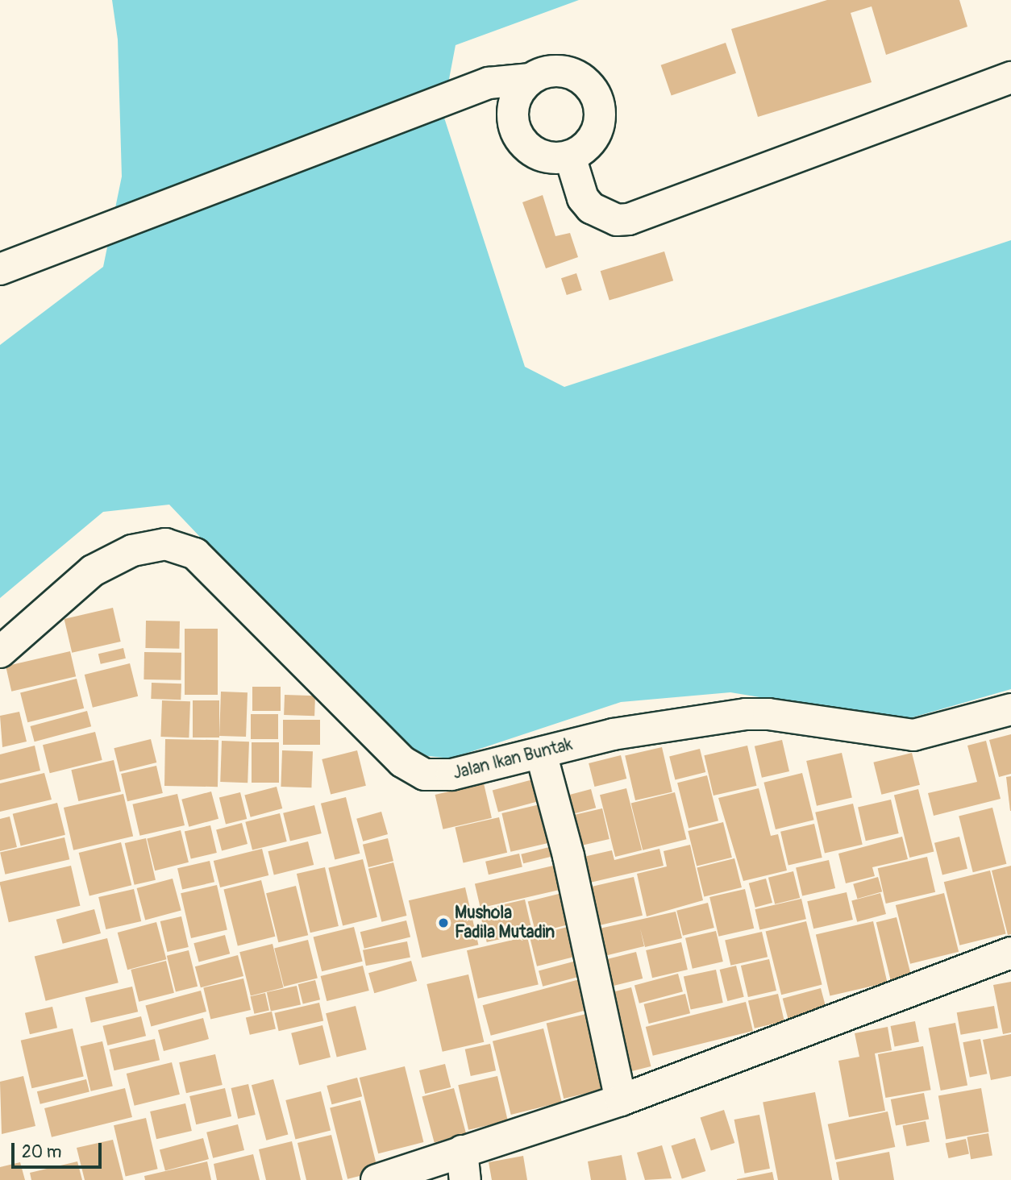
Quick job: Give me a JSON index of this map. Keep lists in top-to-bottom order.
{
  "streets": {
    "street": ["Jalan Ikan Buntak"]
  },
  "places": ["Mushola Fadila Mutadin"],
  "scale_bar": "20 m"
}
